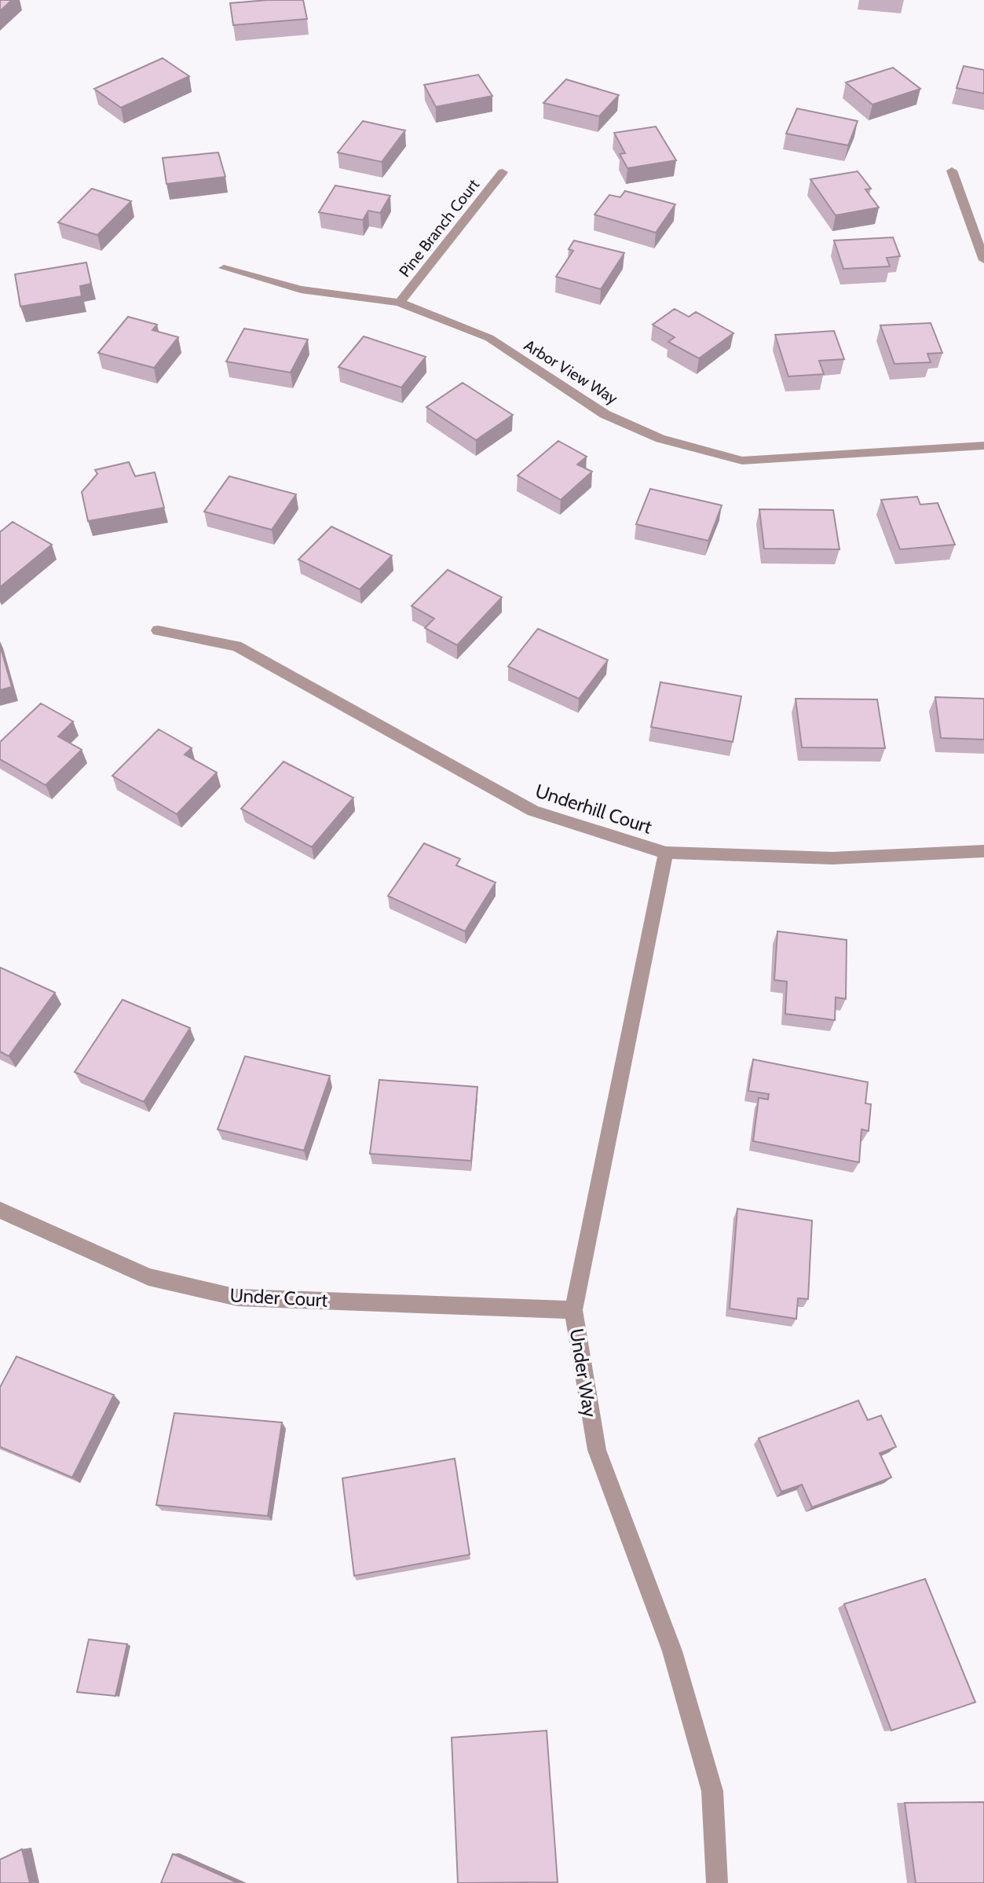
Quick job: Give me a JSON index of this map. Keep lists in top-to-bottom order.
{
  "streets": {
    "street": [
      "Pine Branch Court",
      "Arbor View Way",
      "Underhill Court",
      "Under Court",
      "Under Way"
    ]
  },
  "crossings": [
    ["Pine Branch Court", "Arbor View Way"],
    ["Underhill Court", "Under Way"],
    ["Under Court", "Under Way"]
  ]
}
